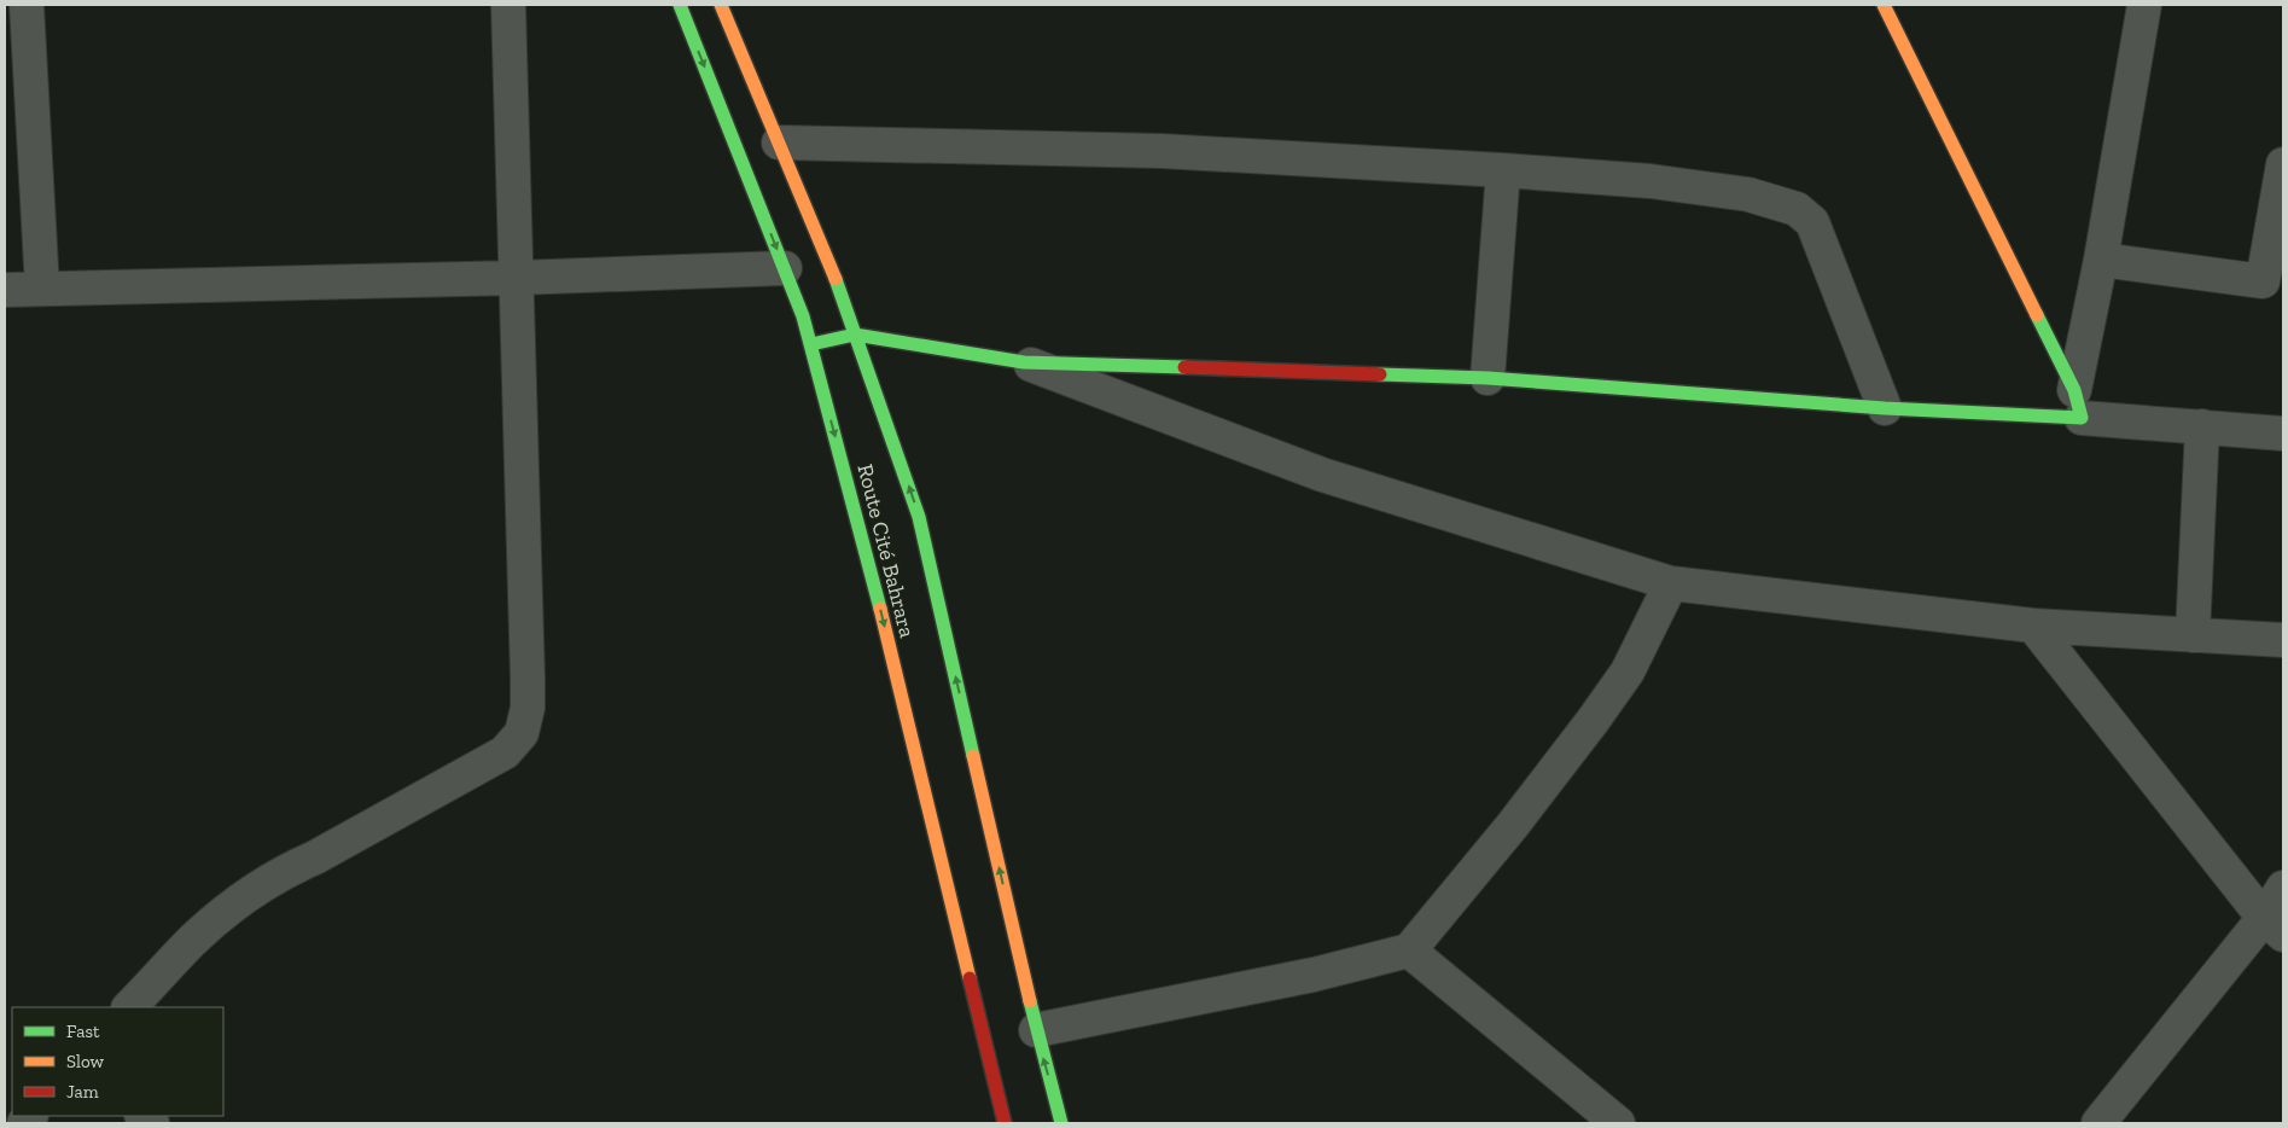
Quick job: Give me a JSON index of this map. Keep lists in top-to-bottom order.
{
  "streets": {
    "main road": ["Route Cité Bahrara"]
  },
  "legend": ["Fast", "Slow", "Jam"]
}
